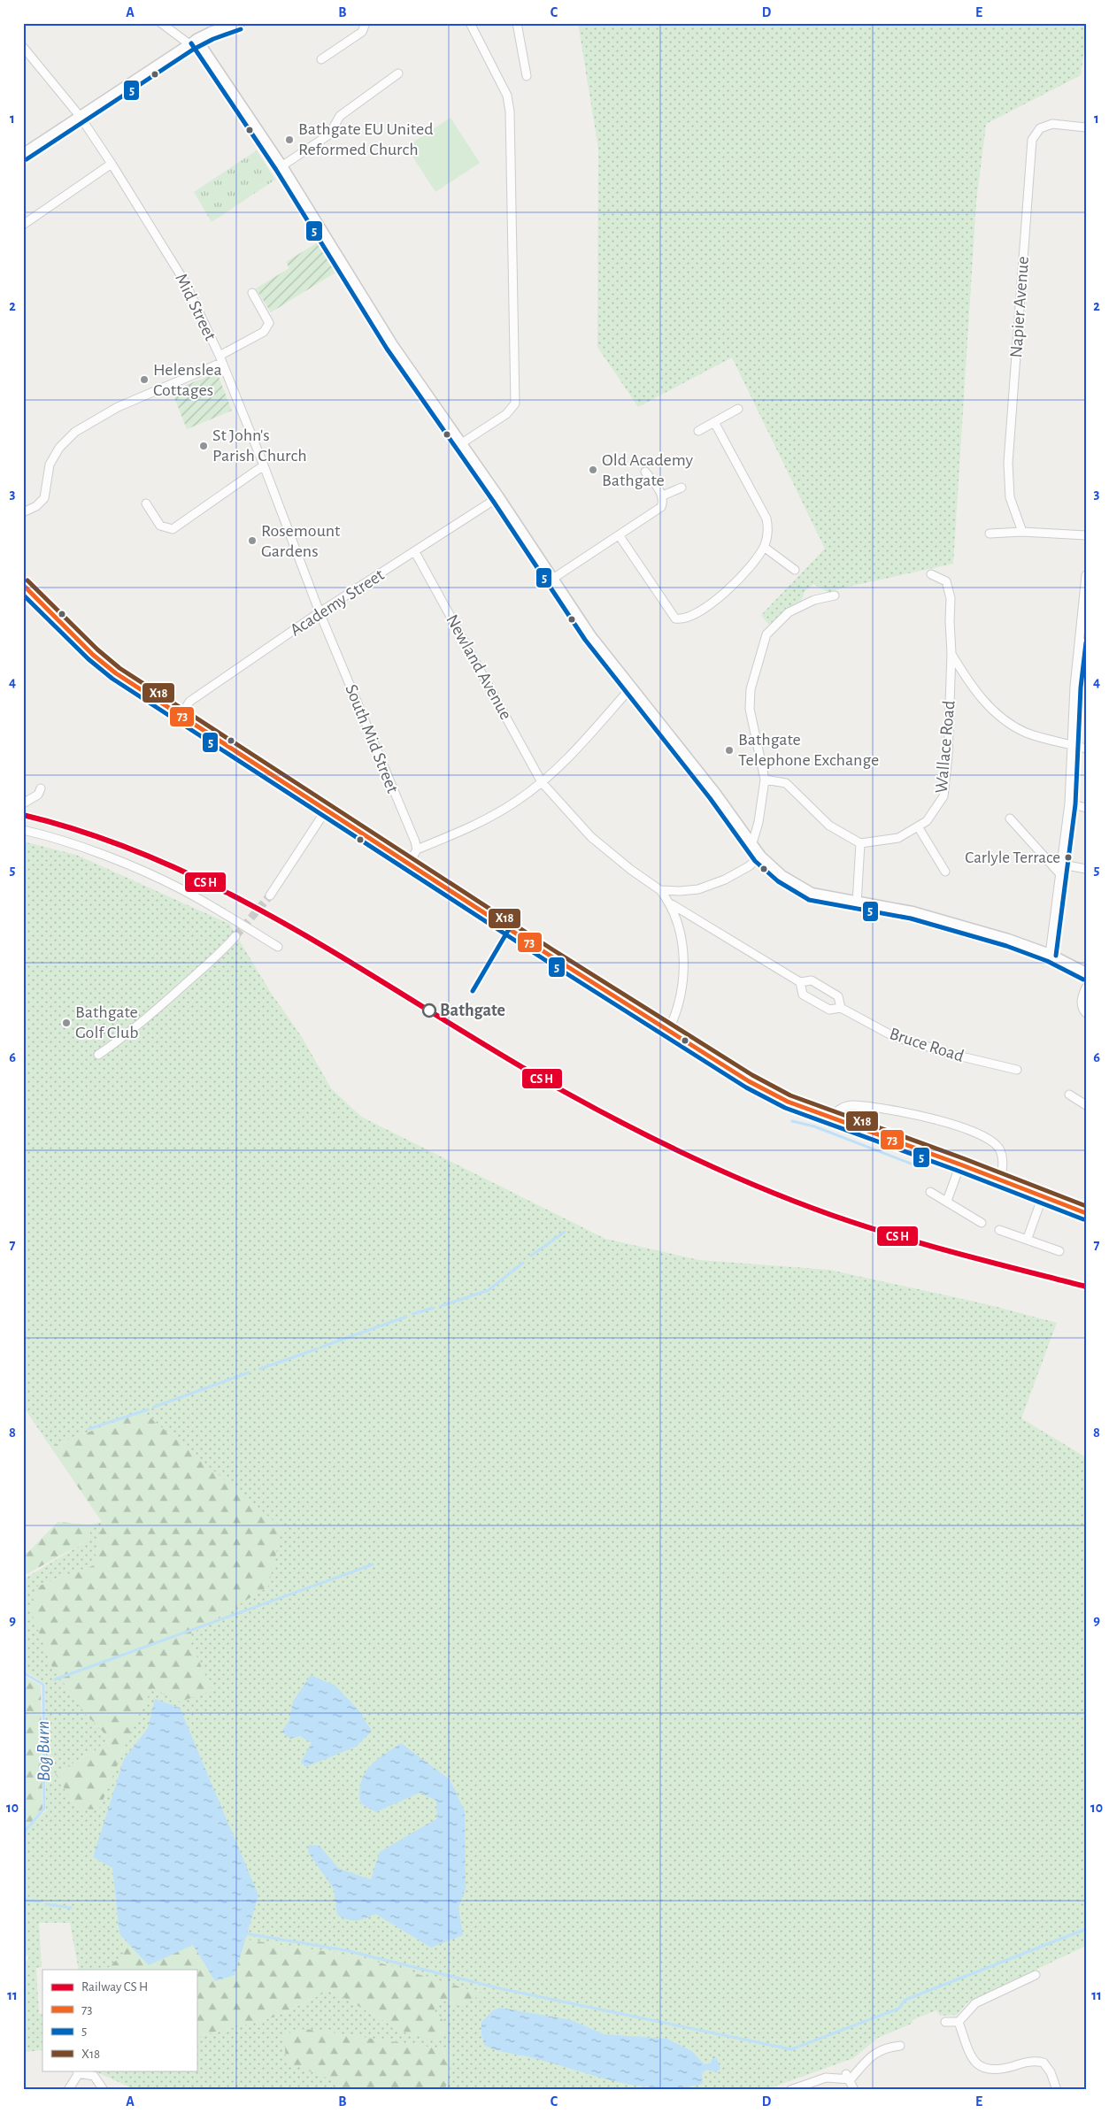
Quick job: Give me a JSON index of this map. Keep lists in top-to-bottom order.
{
  "streets": {
    "street": [
      "Mid Street",
      "Napier Avenue",
      "Academy Street",
      "Newland Avenue",
      "South Mid Street",
      "Wallace Road",
      "Bruce Road"
    ]
  },
  "crossings": [
    ["Mid Street", "Academy Street"],
    ["Mid Street", "South Mid Street"],
    ["Academy Street", "Newland Avenue"],
    ["Academy Street", "South Mid Street"],
    ["Newland Avenue", "Bruce Road"]
  ],
  "water": ["Bog Burn"],
  "places": [
    "Bathgate EU United Reformed Church",
    "Helenslea Cottages",
    "St John's Parish Church",
    "Old Academy Bathgate",
    "Rosemount Gardens",
    "Bathgate Telephone Exchange",
    "Carlyle Terrace",
    "Bathgate",
    "Bathgate Golf Club"
  ],
  "lines": ["transit line 5", "transit line X18", "transit line 73"],
  "legend": [
    "Railway CS H",
    "73",
    "5",
    "X18"
  ],
  "grid": {
    "columns": [
      "A",
      "B",
      "C",
      "D",
      "E"
    ],
    "rows": [
      "1",
      "2",
      "3",
      "4",
      "5",
      "6",
      "7",
      "8",
      "9",
      "10",
      "11"
    ]
  }
}
